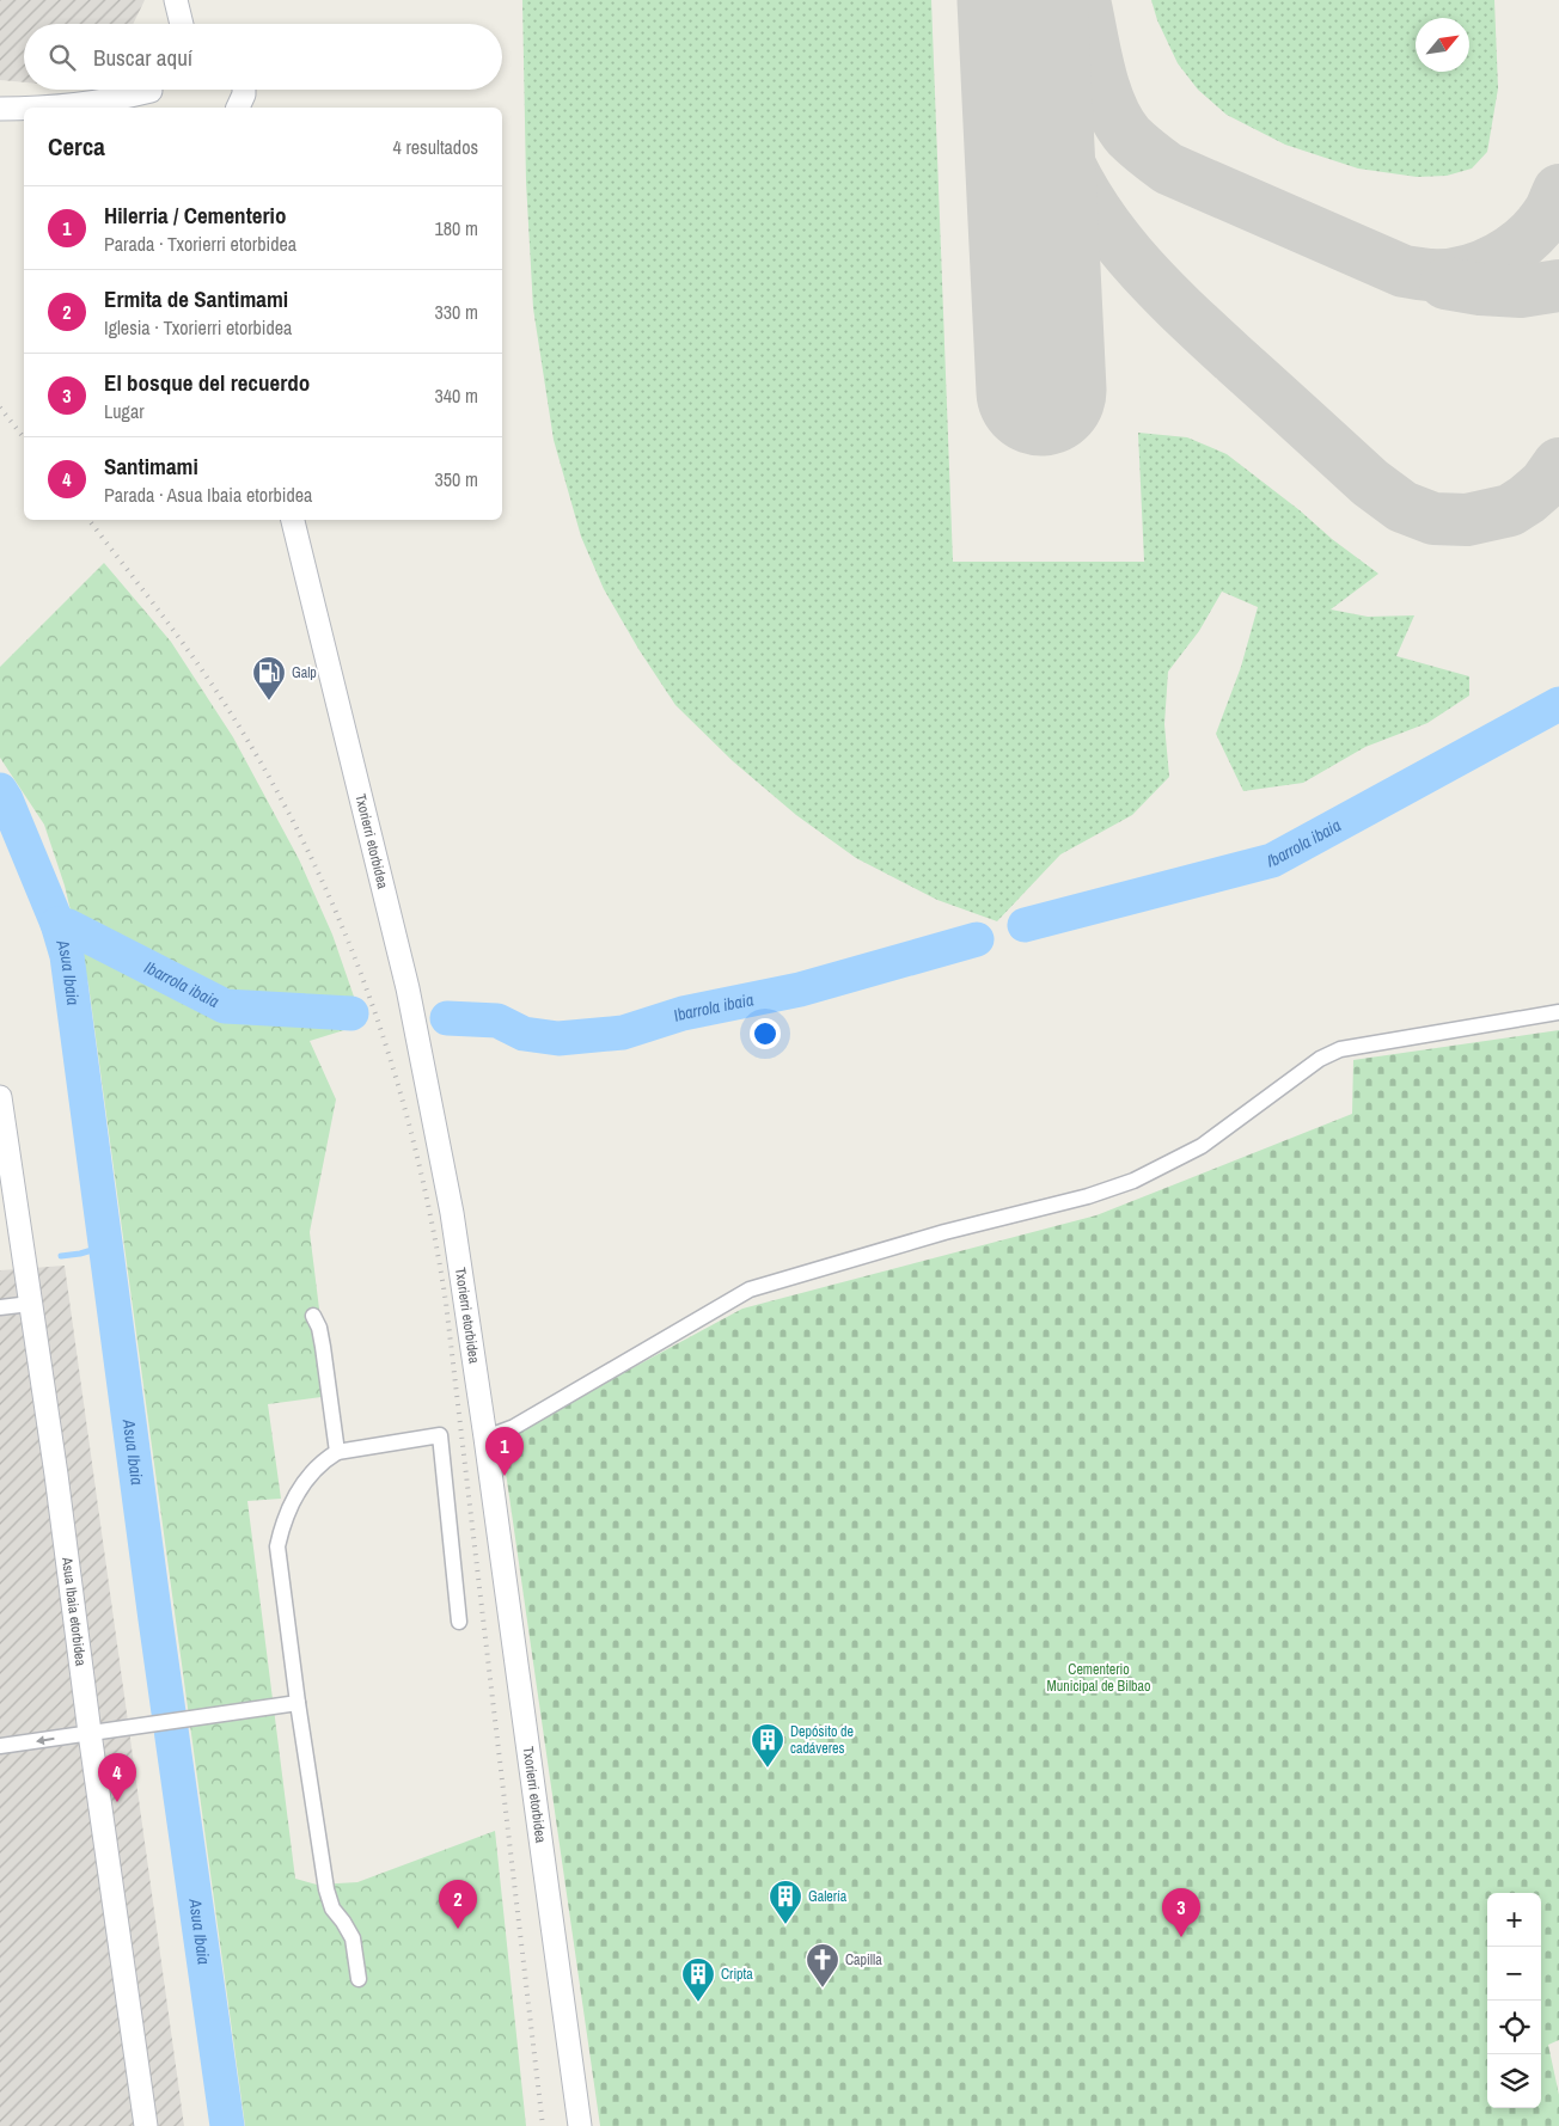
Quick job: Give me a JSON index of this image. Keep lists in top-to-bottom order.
{
  "streets": {
    "street": ["Txorierri etorbidea", "Asua Ibaia etorbidea"]
  },
  "water": ["Ibarrola ibaia", "Asua Ibaia"],
  "parks": ["Cementerio Municipal de Bilbao"],
  "places": {
    "fuel station": ["Galp"],
    "building": ["Depósito de cadáveres", "Galería", "Cripta"],
    "church": ["Capilla"]
  },
  "north": "top right",
  "page": {
    "search": "Buscar aquí",
    "heading": ["Cerca", "4 resultados"],
    "list": [
      {
        "mark": "1",
        "name": "Hilerria / Cementerio",
        "note": "Parada · Txorierri etorbidea",
        "value": "180 m"
      },
      {
        "mark": "2",
        "name": "Ermita de Santimami",
        "note": "Iglesia · Txorierri etorbidea",
        "value": "330 m"
      },
      {
        "mark": "3",
        "name": "El bosque del recuerdo",
        "note": "Lugar",
        "value": "340 m"
      },
      {
        "mark": "4",
        "name": "Santimami",
        "note": "Parada · Asua Ibaia etorbidea",
        "value": "350 m"
      }
    ],
    "pins": [
      "1",
      "4",
      "2",
      "3"
    ],
    "map_buttons": ["+", "−"]
  }
}
